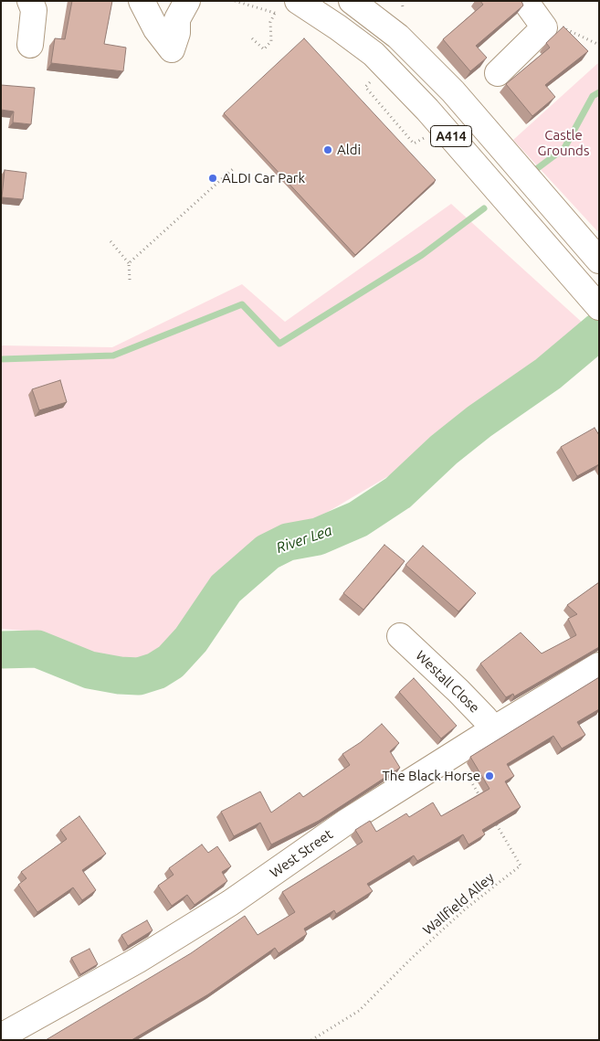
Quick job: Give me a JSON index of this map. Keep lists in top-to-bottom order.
{
  "streets": {
    "main road": ["A414", "Westall Close", "West Street"],
    "path": ["Wallfield Alley"]
  },
  "crossings": [
    ["Westall Close", "West Street"]
  ],
  "water": ["River Lea"],
  "parks": ["Castle Grounds"],
  "places": ["Aldi", "ALDI Car Park", "The Black Horse"]
}
